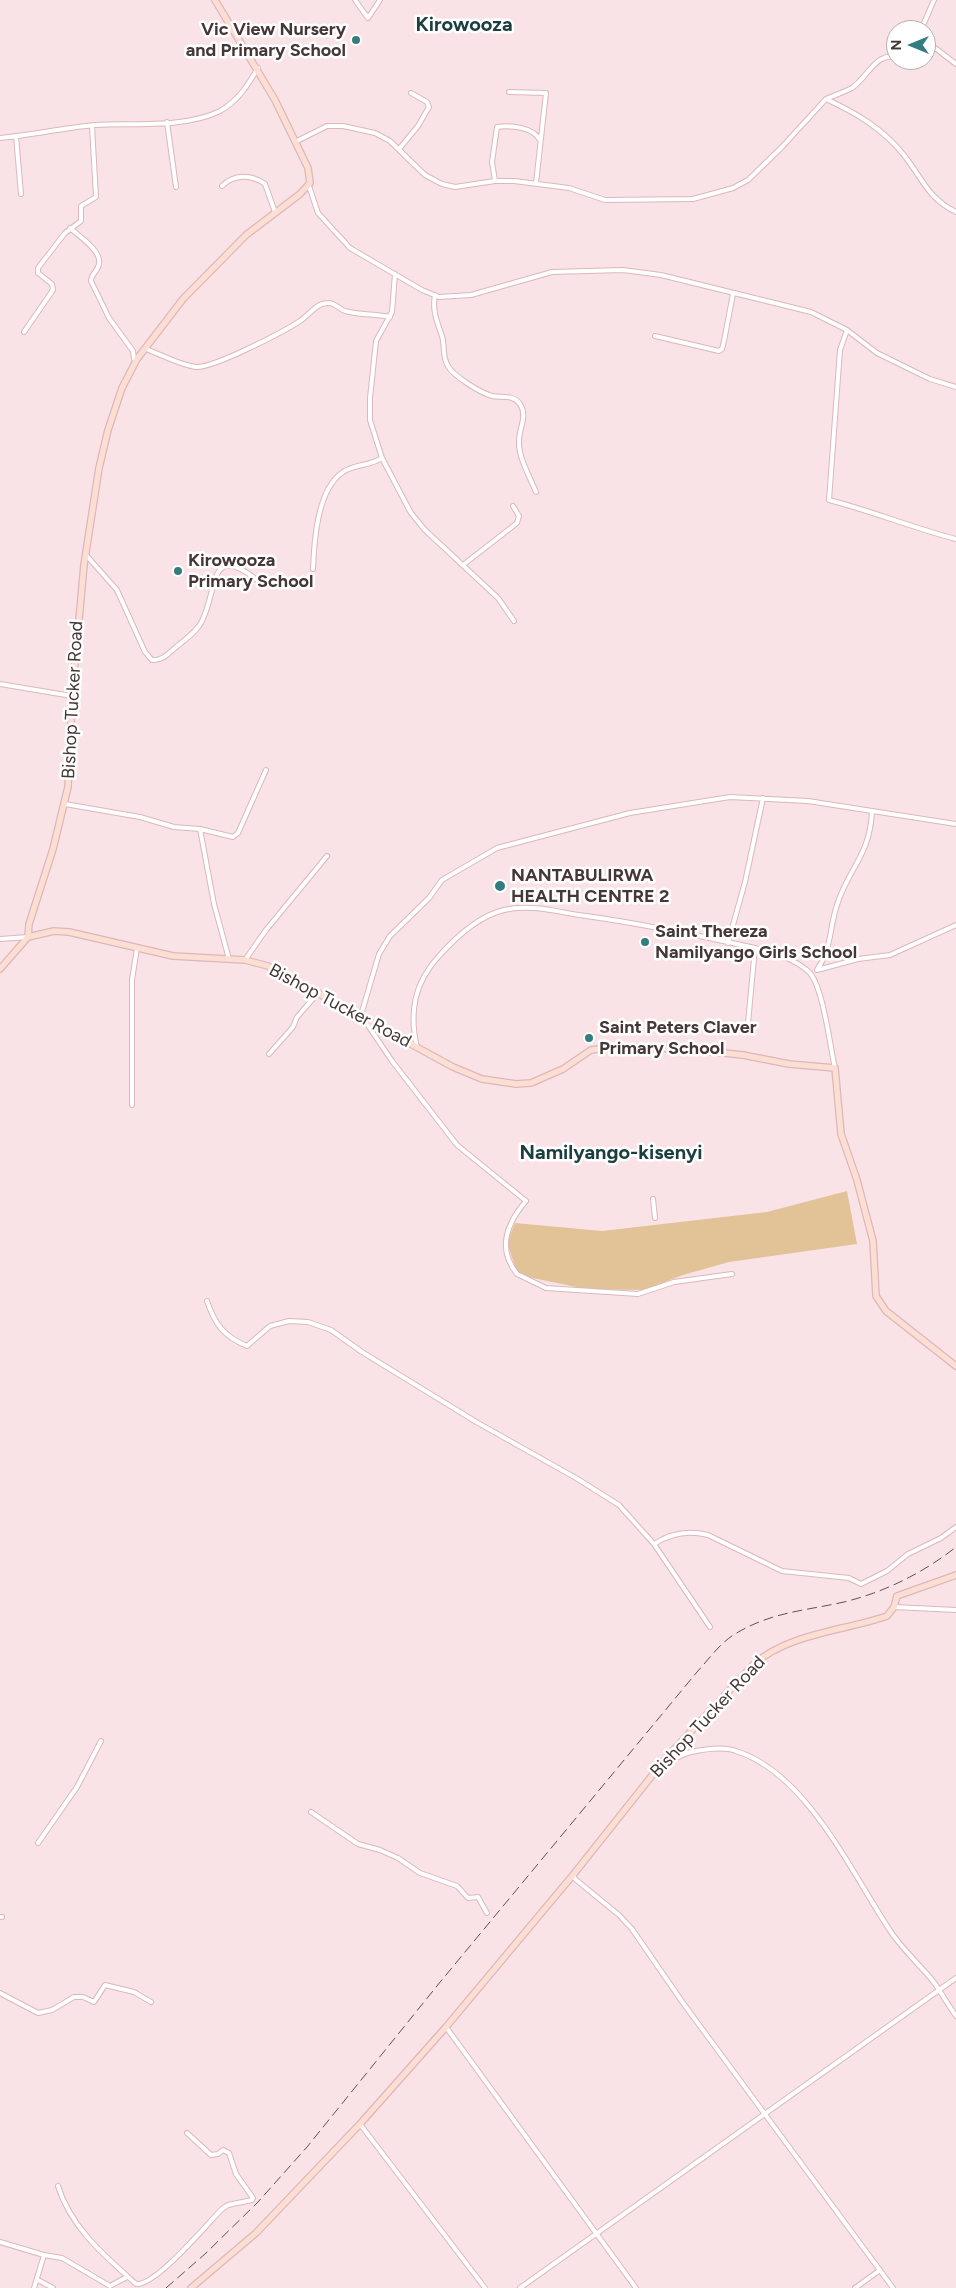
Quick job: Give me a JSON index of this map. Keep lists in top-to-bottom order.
{
  "streets": {
    "main road": ["Bishop Tucker Road"]
  },
  "districts": ["Kirowooza", "Namilyango-kisenyi"],
  "places": [
    "Vic View Nursery and Primary School",
    "Kirowooza Primary School",
    "NANTABULIRWA HEALTH CENTRE 2",
    "Saint Thereza Namilyango Girls School",
    "Saint Peters Claver Primary School"
  ],
  "north": "left"
}
